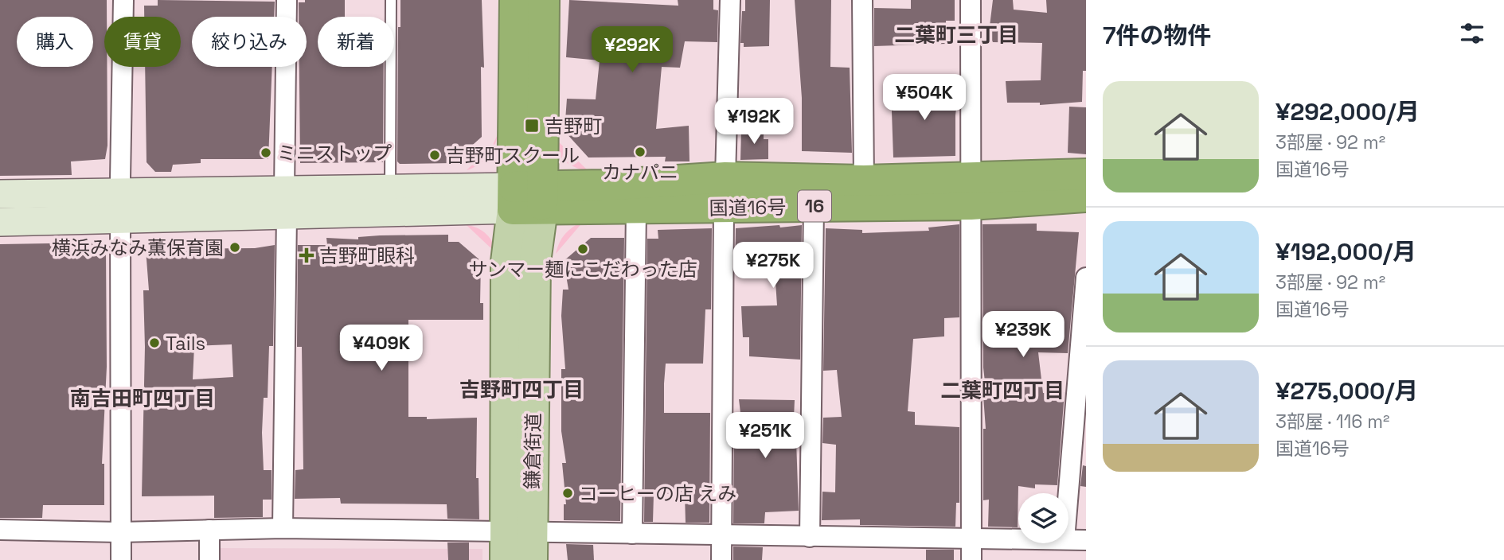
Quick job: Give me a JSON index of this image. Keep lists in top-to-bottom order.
{
  "streets": {
    "highway": ["16", "国道16号"],
    "main road": ["鎌倉街道"]
  },
  "crossings": [
    ["国道16号", "鎌倉街道"]
  ],
  "districts": [
    "二葉町三丁目",
    "吉野町四丁目",
    "二葉町四丁目",
    "南吉田町四丁目"
  ],
  "places": {
    "transit": ["吉野町"],
    "other": [
      "カナパニ",
      "ミニストップ",
      "吉野町スクール",
      "横浜みなみ薫保育園",
      "サンマー麺にこだわった店",
      "Tails",
      "コーヒーの店 えみ"
    ],
    "health": ["吉野町眼科"]
  },
  "page": {
    "heading": "7件の物件",
    "chip": [
      "購入",
      "賃貸",
      "絞り込み",
      "新着"
    ],
    "price": [
      "¥292K",
      "¥504K",
      "¥192K",
      "¥275K",
      "¥239K",
      "¥409K",
      "¥251K"
    ],
    "list": [
      {
        "name": "¥292,000/月",
        "note": "3部屋 · 92 m² · 国道16号"
      },
      {
        "name": "¥192,000/月",
        "note": "3部屋 · 92 m² · 国道16号"
      },
      {
        "name": "¥275,000/月",
        "note": "3部屋 · 116 m² · 国道16号"
      }
    ]
  }
}
